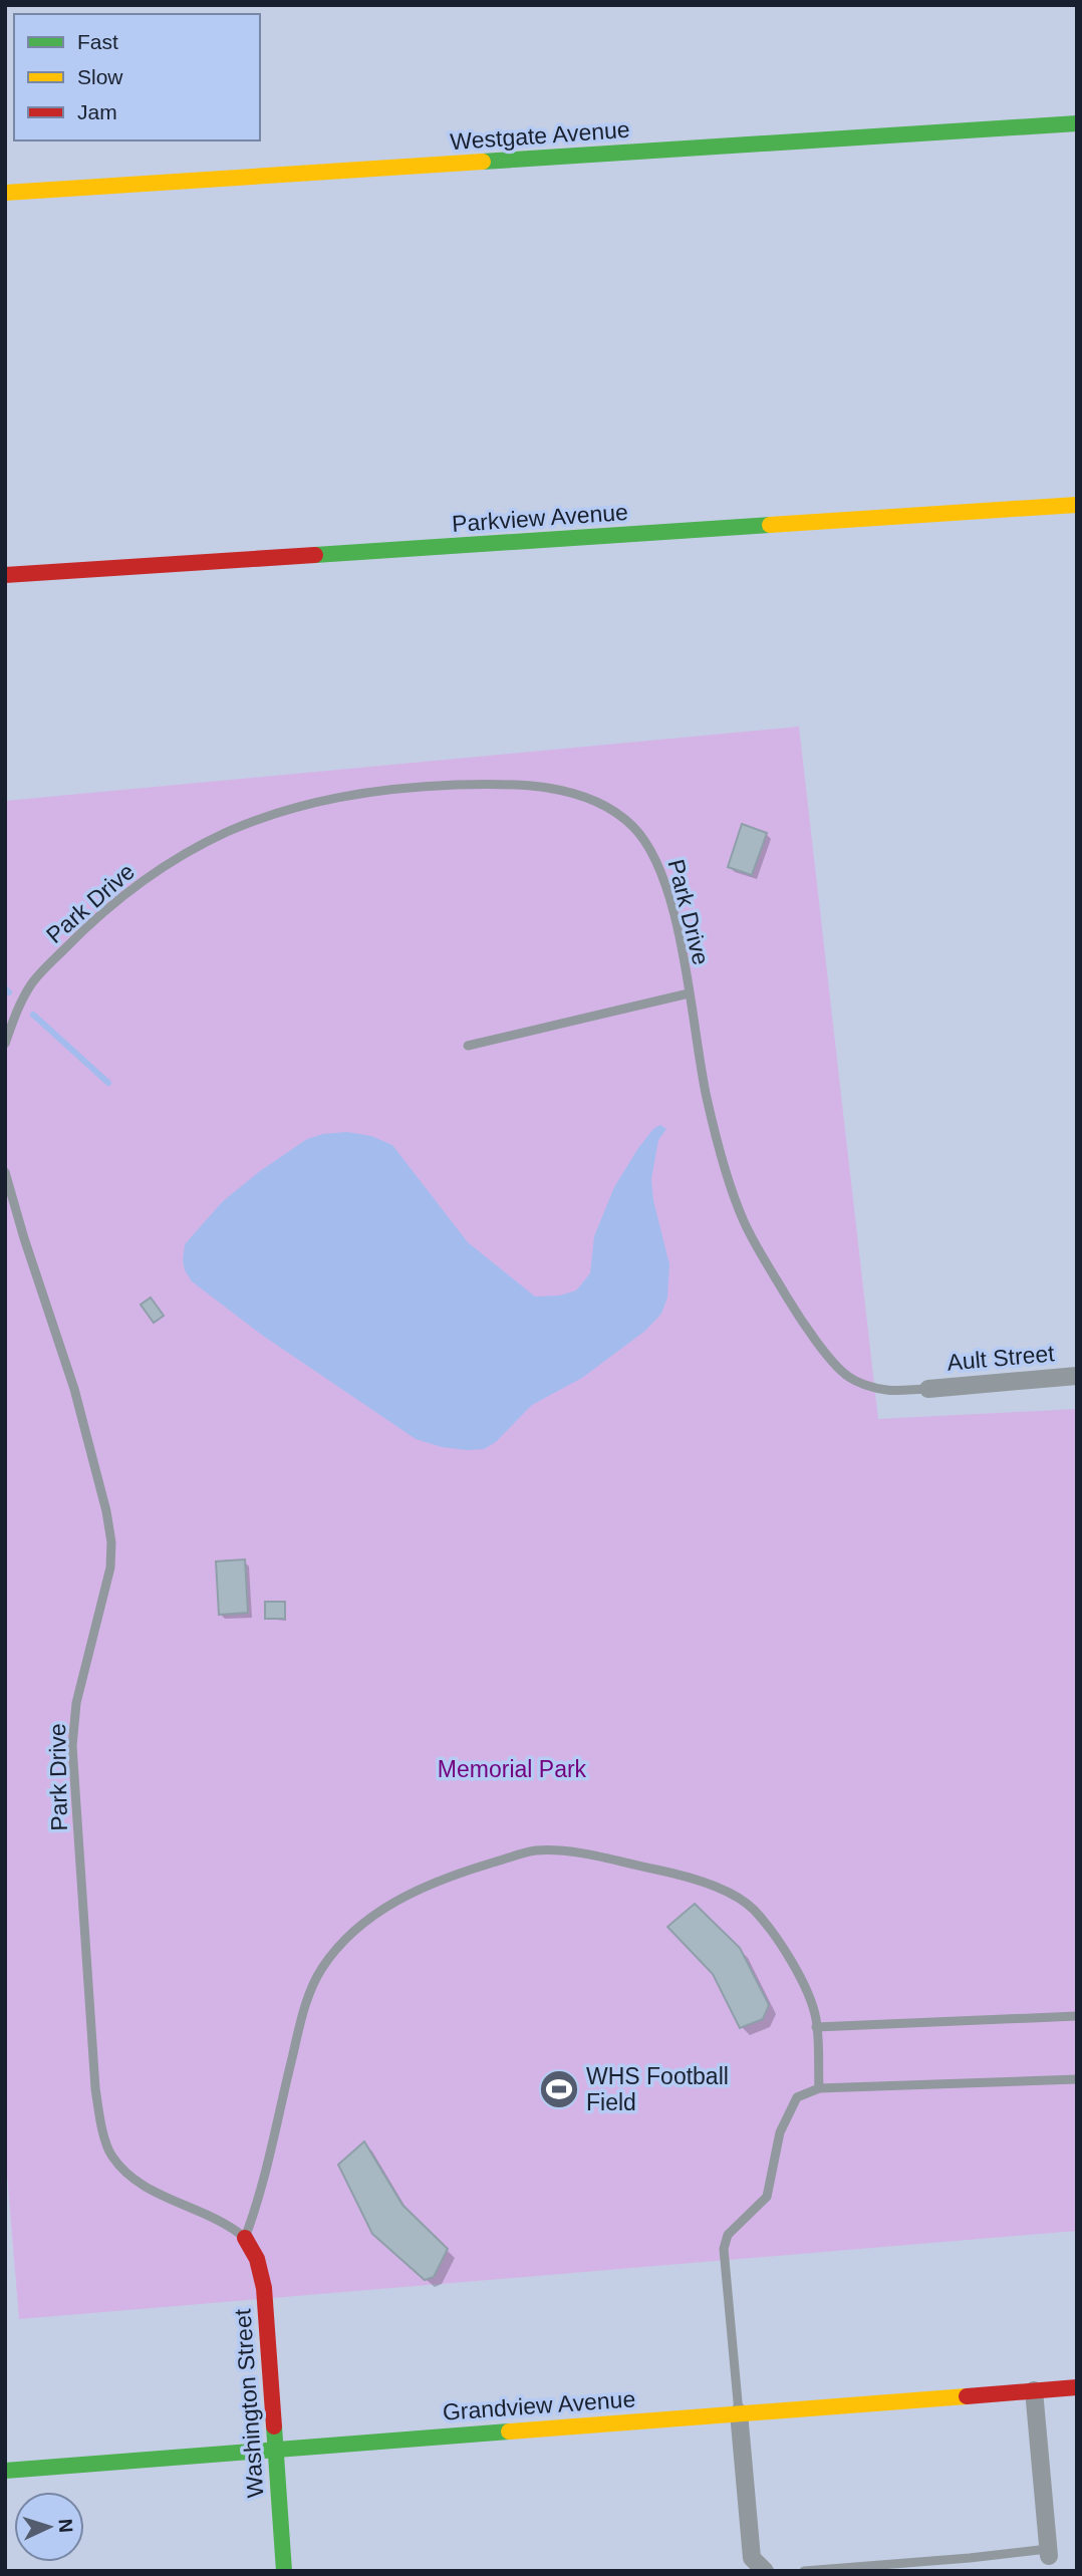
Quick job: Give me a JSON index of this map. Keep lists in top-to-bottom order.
{
  "streets": {
    "street": [
      "Westgate Avenue",
      "Parkview Avenue",
      "Ault Street",
      "Washington Street",
      "Grandview Avenue"
    ],
    "lane": ["Park Drive"]
  },
  "crossings": [
    ["Park Drive", "Ault Street"],
    ["Park Drive", "Washington Street"],
    ["Washington Street", "Grandview Avenue"]
  ],
  "parks": ["Memorial Park"],
  "places": {
    "sports": ["WHS Football Field"]
  },
  "legend": ["Fast", "Slow", "Jam"],
  "north": "right"
}
